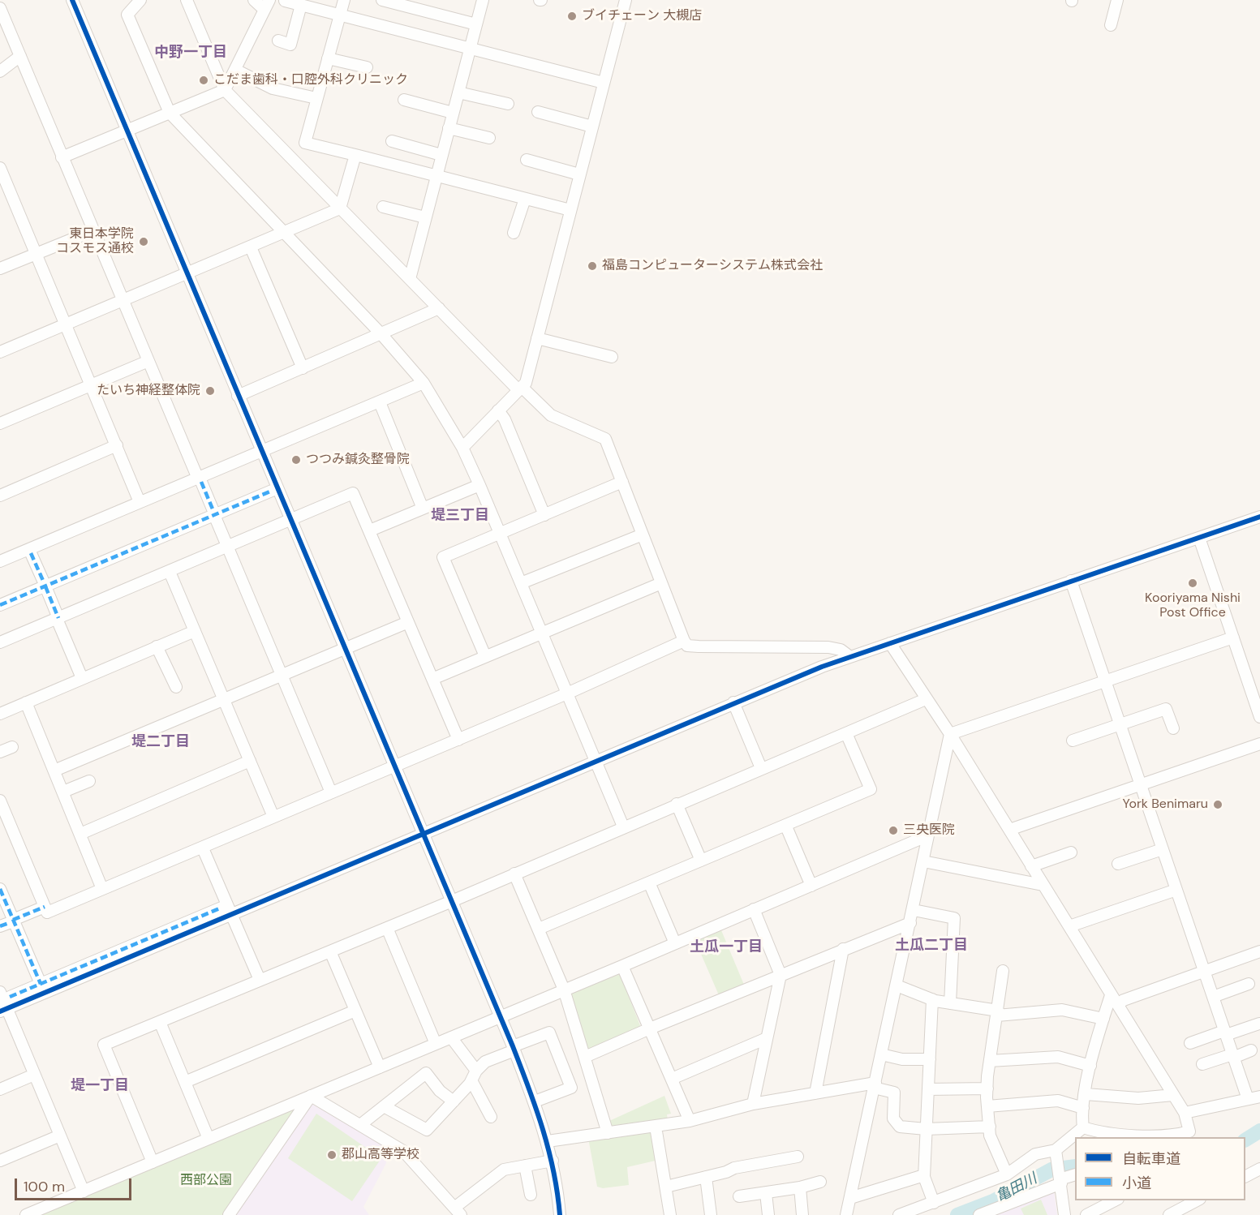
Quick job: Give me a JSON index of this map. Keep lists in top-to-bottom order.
{
  "districts": [
    "中野一丁目",
    "堤三丁目",
    "堤二丁目",
    "土瓜二丁目",
    "土瓜一丁目",
    "堤一丁目"
  ],
  "water": ["亀田川"],
  "parks": ["西部公園"],
  "places": [
    "ブイチェーン 大槻店",
    "こだま歯科・口腔外科クリニック",
    "東日本学院 コスモス通校",
    "福島コンピューターシステム株式会社",
    "たいち神経整体院",
    "つつみ鍼灸整骨院",
    "Kooriyama Nishi Post Office",
    "York Benimaru",
    "三央医院",
    "郡山高等学校"
  ],
  "legend": ["自転車道", "小道"],
  "scale_bar": "100 m"
}
